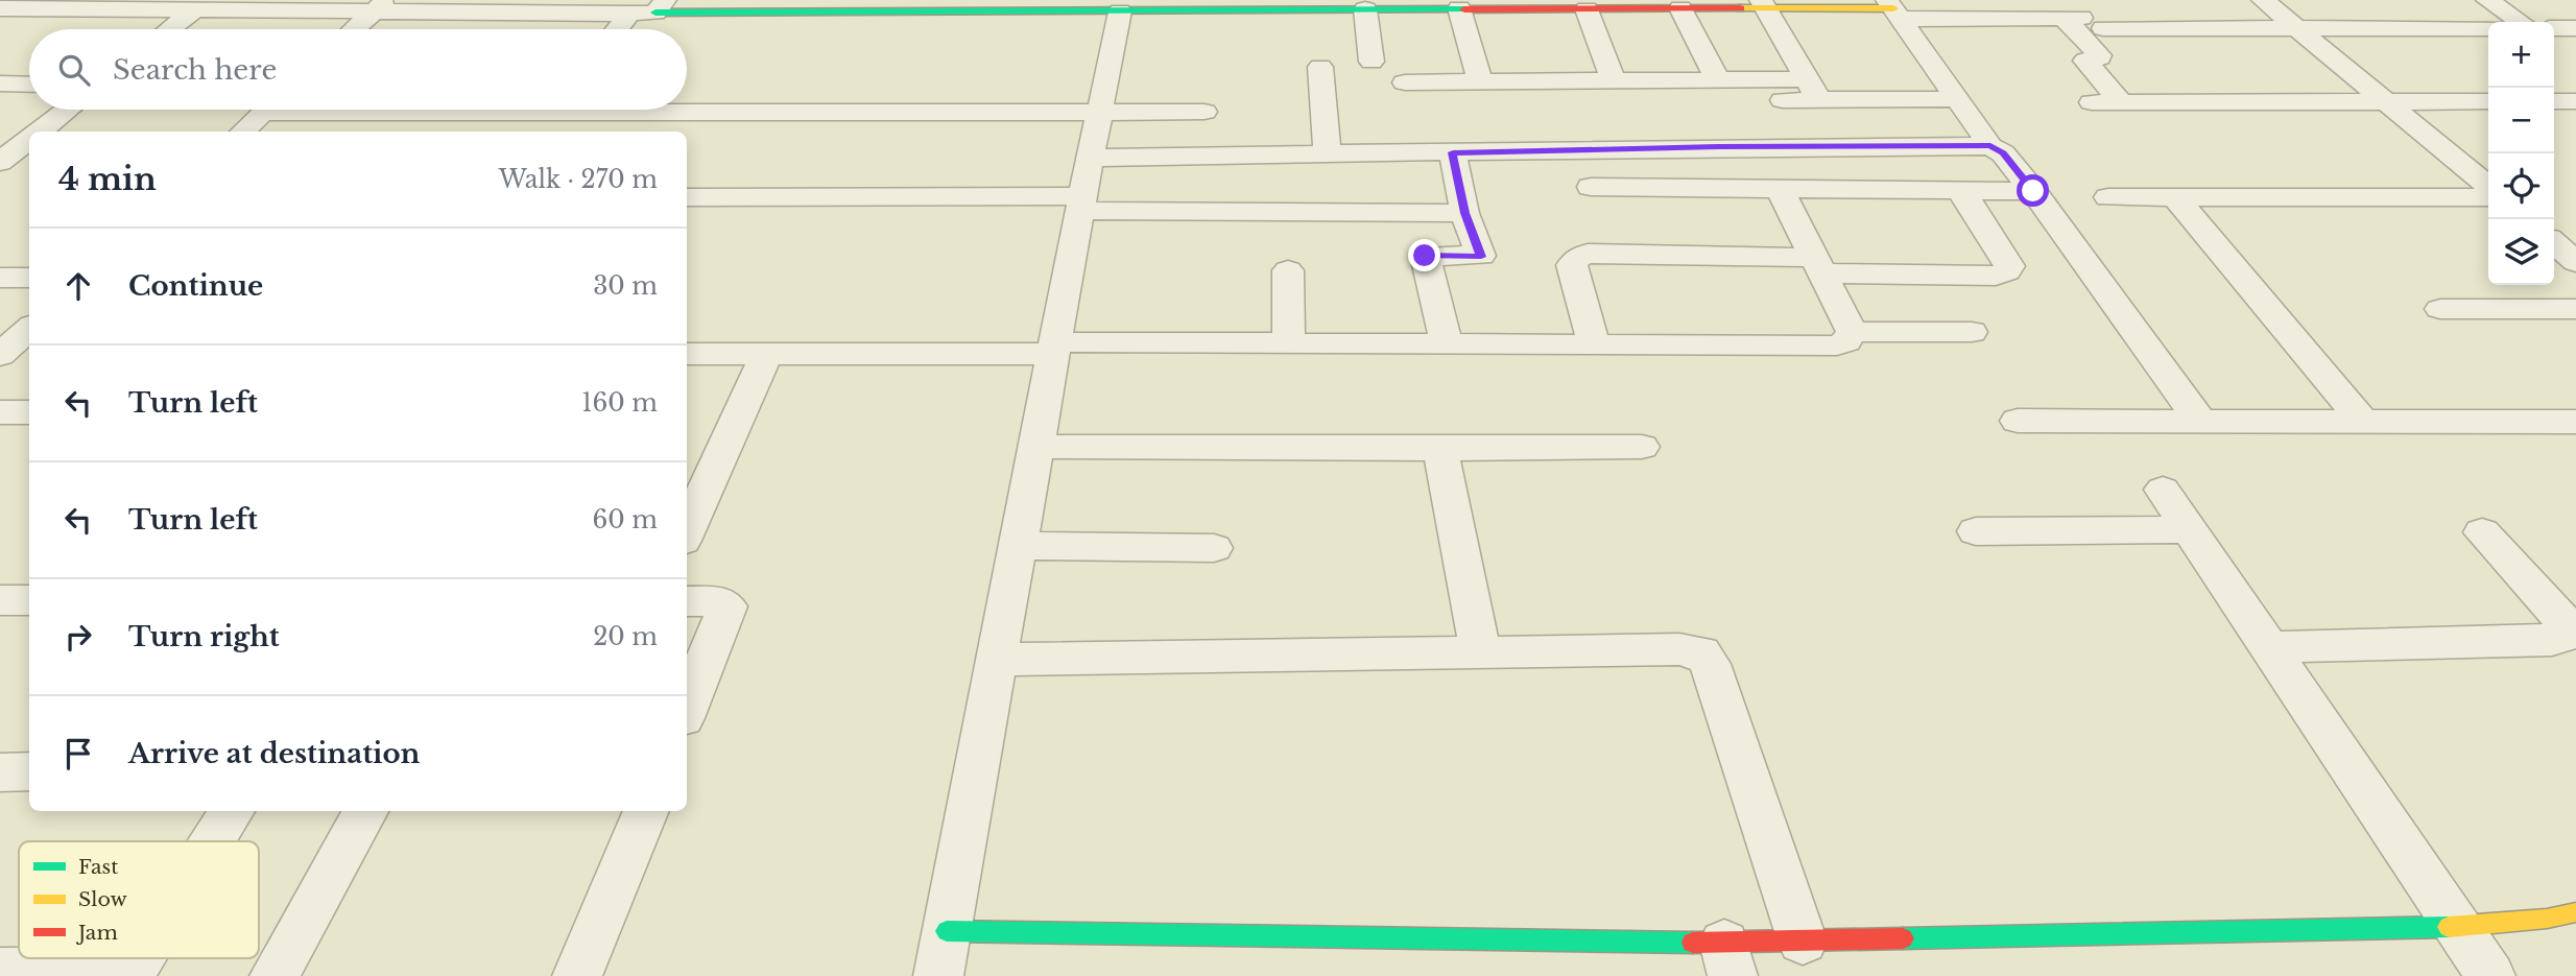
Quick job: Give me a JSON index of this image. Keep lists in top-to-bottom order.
{
  "legend": ["Fast", "Slow", "Jam"],
  "page": {
    "map_buttons": ["+", "−"],
    "search": "Search here",
    "heading": ["4 min", "Walk · 270 m"],
    "list": [
      ["Continue", "30 m"],
      ["Turn left", "160 m"],
      ["Turn left", "60 m"],
      ["Turn right", "20 m"],
      "Arrive at destination"
    ]
  }
}
